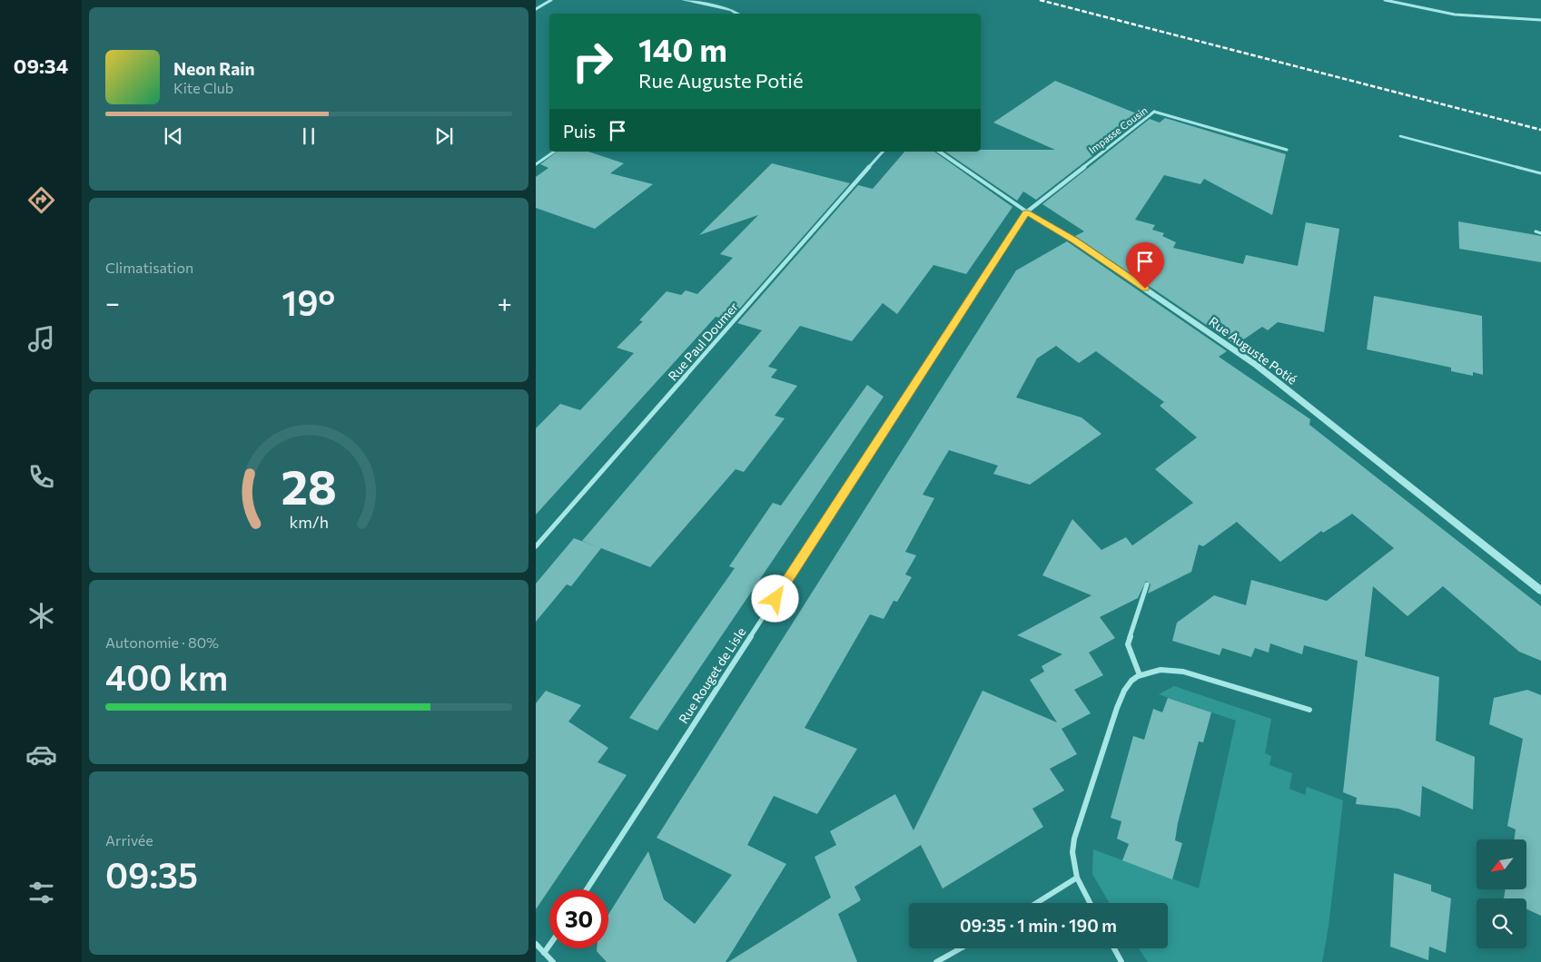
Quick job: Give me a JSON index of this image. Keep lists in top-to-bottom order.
{
  "streets": {
    "street": [
      "Impasse Cousin",
      "Rue Paul Doumer",
      "Rue Auguste Potié",
      "Rue Rouget de Lisle"
    ]
  },
  "crossings": [
    ["Impasse Cousin", "Rue Auguste Potié"],
    ["Impasse Cousin", "Rue Rouget de Lisle"],
    ["Rue Auguste Potié", "Rue Rouget de Lisle"]
  ],
  "north": "bottom left",
  "page": {
    "tabs": "09:34",
    "turn": ["140 m", "Rue Auguste Potié"],
    "song": ["Neon Rain", "Kite Club"],
    "then": "Puis",
    "tile": [
      "Climatisation",
      ["Autonomie · 80%", "400 km"],
      ["Arrivée", "09:35"]
    ],
    "heat": ["−", "19°", "+"],
    "limit": "30",
    "trip": "09:35 · 1 min · 190 m",
    "gauge": ["28", "km/h"]
  }
}
